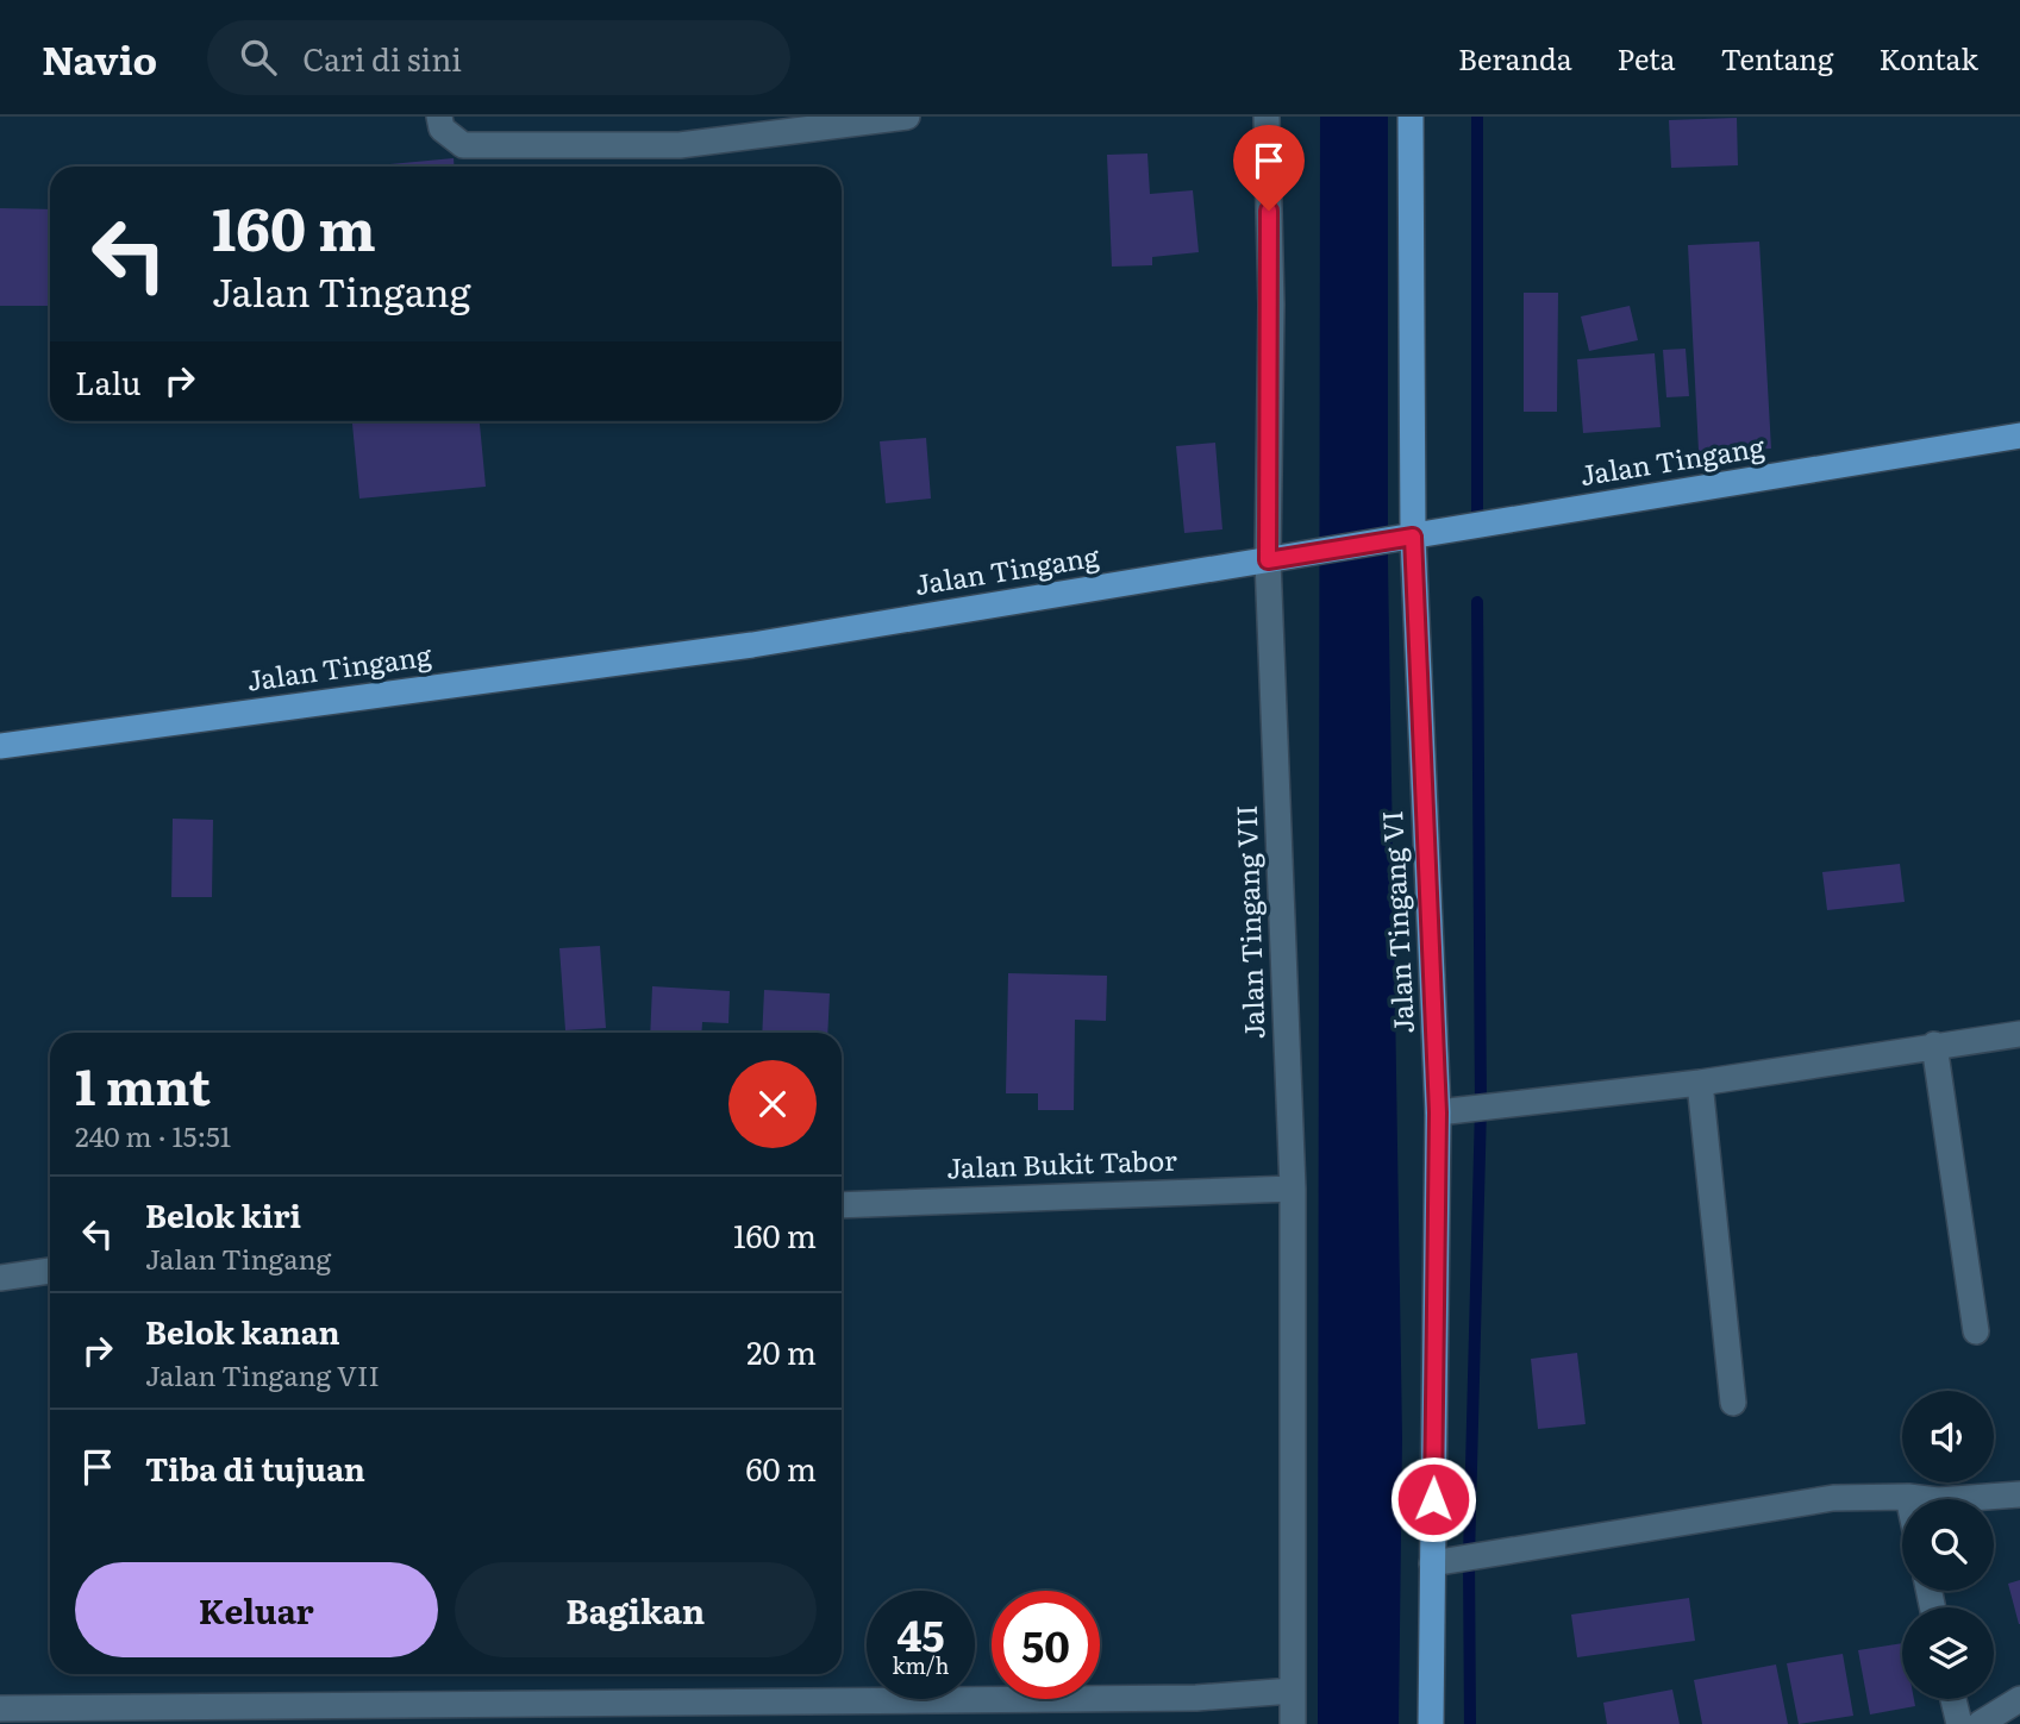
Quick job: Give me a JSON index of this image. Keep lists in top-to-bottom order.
{
  "streets": {
    "main road": ["Jalan Tingang", "Jalan Tingang VI"],
    "street": ["Jalan Tingang VII", "Jalan Bukit Tabor"]
  },
  "crossings": [
    ["Jalan Tingang", "Jalan Tingang VII"],
    ["Jalan Tingang", "Jalan Tingang VI"],
    ["Jalan Tingang VII", "Jalan Bukit Tabor"]
  ],
  "page": {
    "header": "Navio",
    "search": "Cari di sini",
    "nav": [
      "Beranda",
      "Peta",
      "Tentang",
      "Kontak"
    ],
    "turn": ["160 m", "Jalan Tingang"],
    "then": "Lalu",
    "heading": ["1 mnt", "240 m · 15:51"],
    "list": [
      {
        "name": "Belok kiri",
        "note": "Jalan Tingang",
        "value": "160 m"
      },
      {
        "name": "Belok kanan",
        "note": "Jalan Tingang VII",
        "value": "20 m"
      },
      {
        "name": "Tiba di tujuan",
        "value": "60 m"
      }
    ],
    "buttons": ["Keluar", "Bagikan"],
    "speed": "45 km/h",
    "limit": "50"
  }
}
